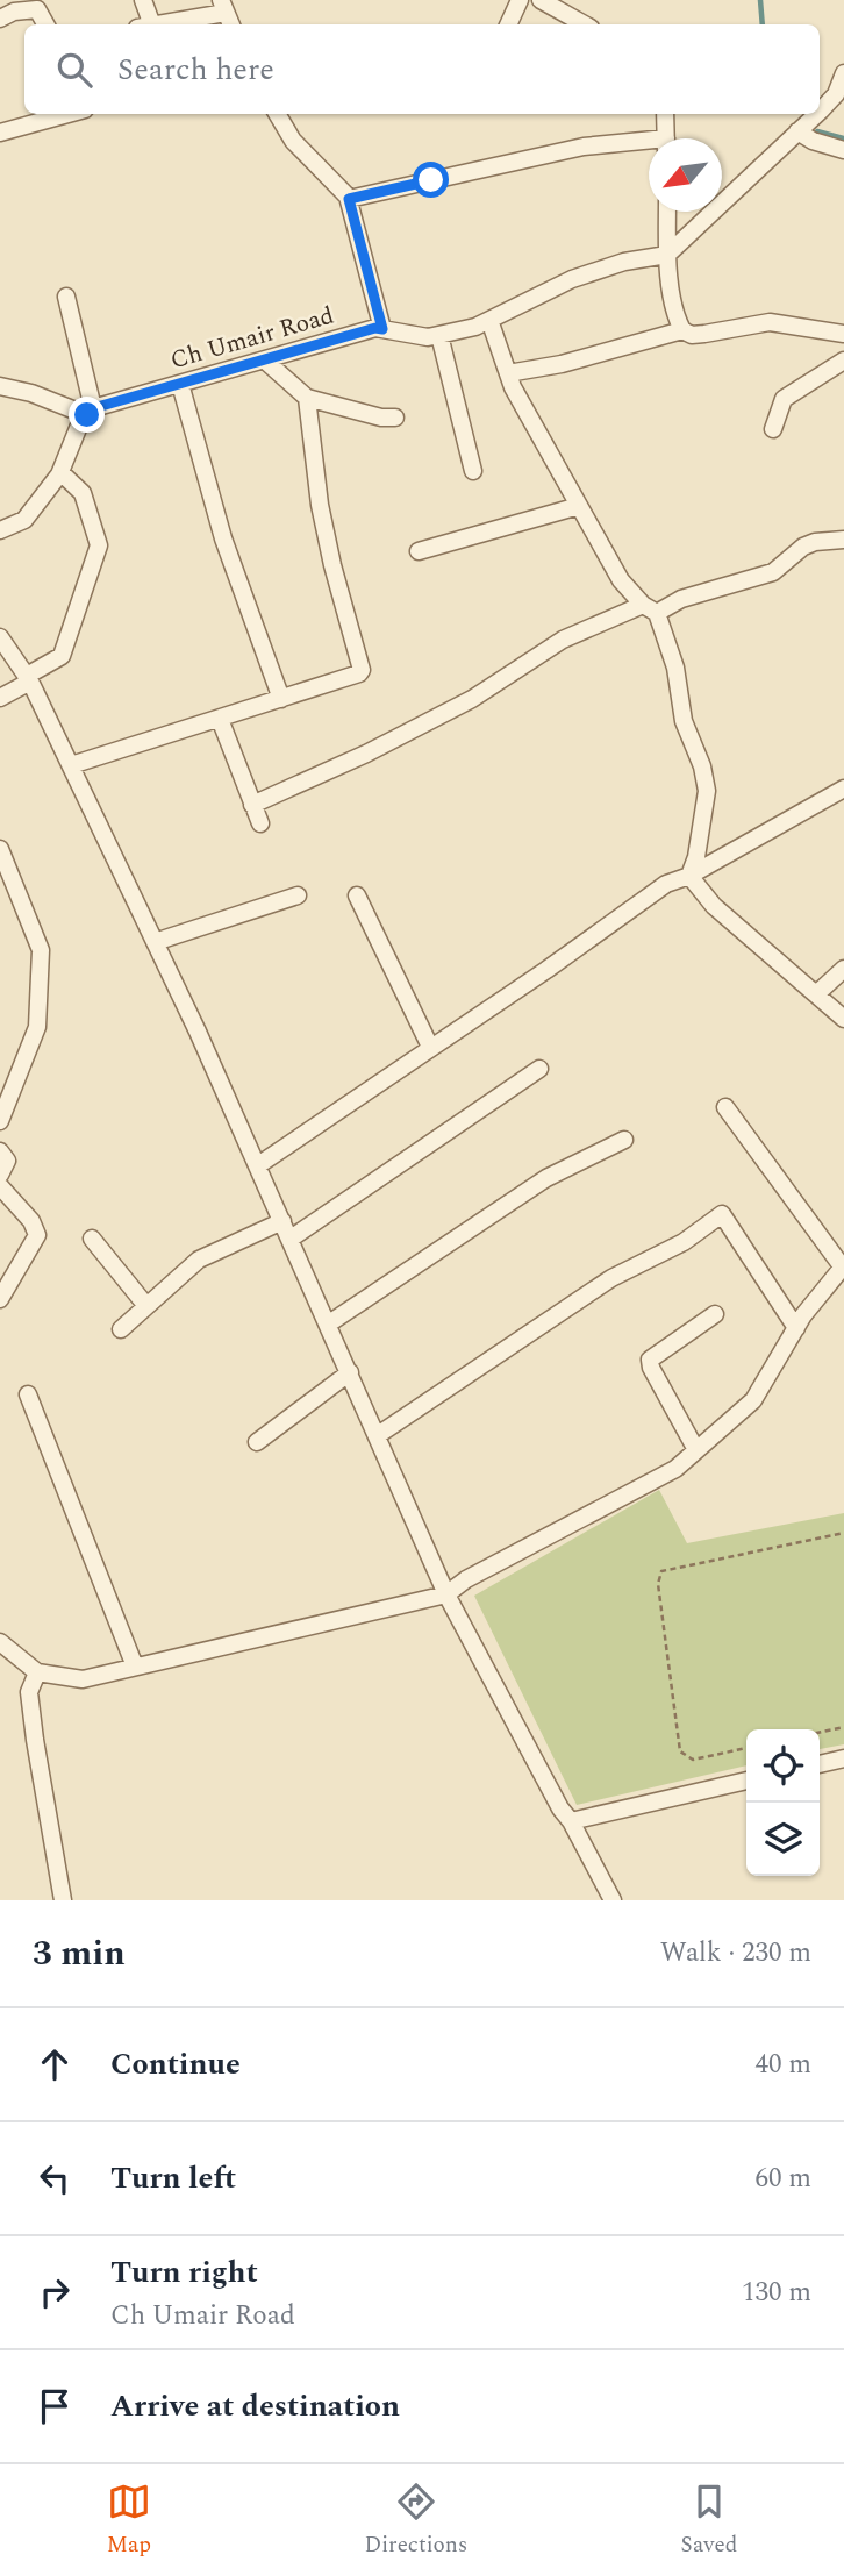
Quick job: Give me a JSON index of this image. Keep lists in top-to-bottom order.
{
  "streets": {
    "street": ["Ch Umair Road"]
  },
  "north": "bottom left",
  "page": {
    "search": "Search here",
    "heading": ["3 min", "Walk · 230 m"],
    "list": [
      ["Continue", "40 m"],
      ["Turn left", "60 m"],
      ["Turn right", "Ch Umair Road", "130 m"],
      "Arrive at destination"
    ],
    "nav": ["Map", "Directions", "Saved"]
  }
}
